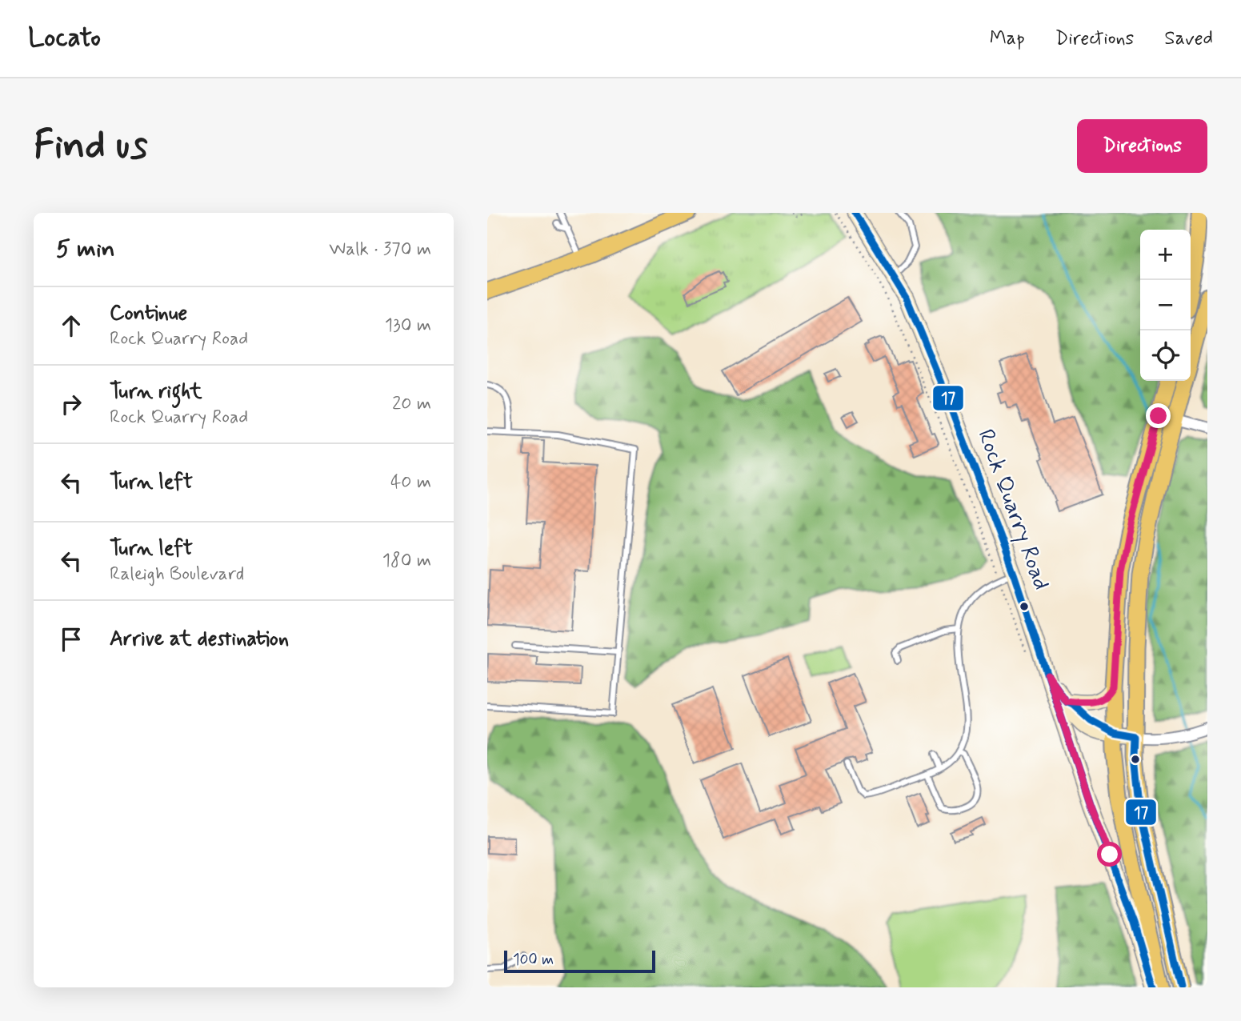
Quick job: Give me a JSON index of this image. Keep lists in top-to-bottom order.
{
  "streets": {
    "main road": ["Rock Quarry Road"]
  },
  "lines": ["transit line 17"],
  "scale_bar": "100 m",
  "page": {
    "header": "Locato",
    "nav": ["Map", "Directions", "Saved"],
    "buttons": "Directions",
    "title": "Find us",
    "heading": ["5 min", "Walk · 370 m"],
    "map_buttons": ["+", "−"],
    "list": [
      ["Continue", "Rock Quarry Road", "130 m"],
      ["Turn right", "Rock Quarry Road", "20 m"],
      ["Turn left", "40 m"],
      ["Turn left", "Raleigh Boulevard", "180 m"],
      "Arrive at destination"
    ],
    "scale": "100 m"
  }
}
